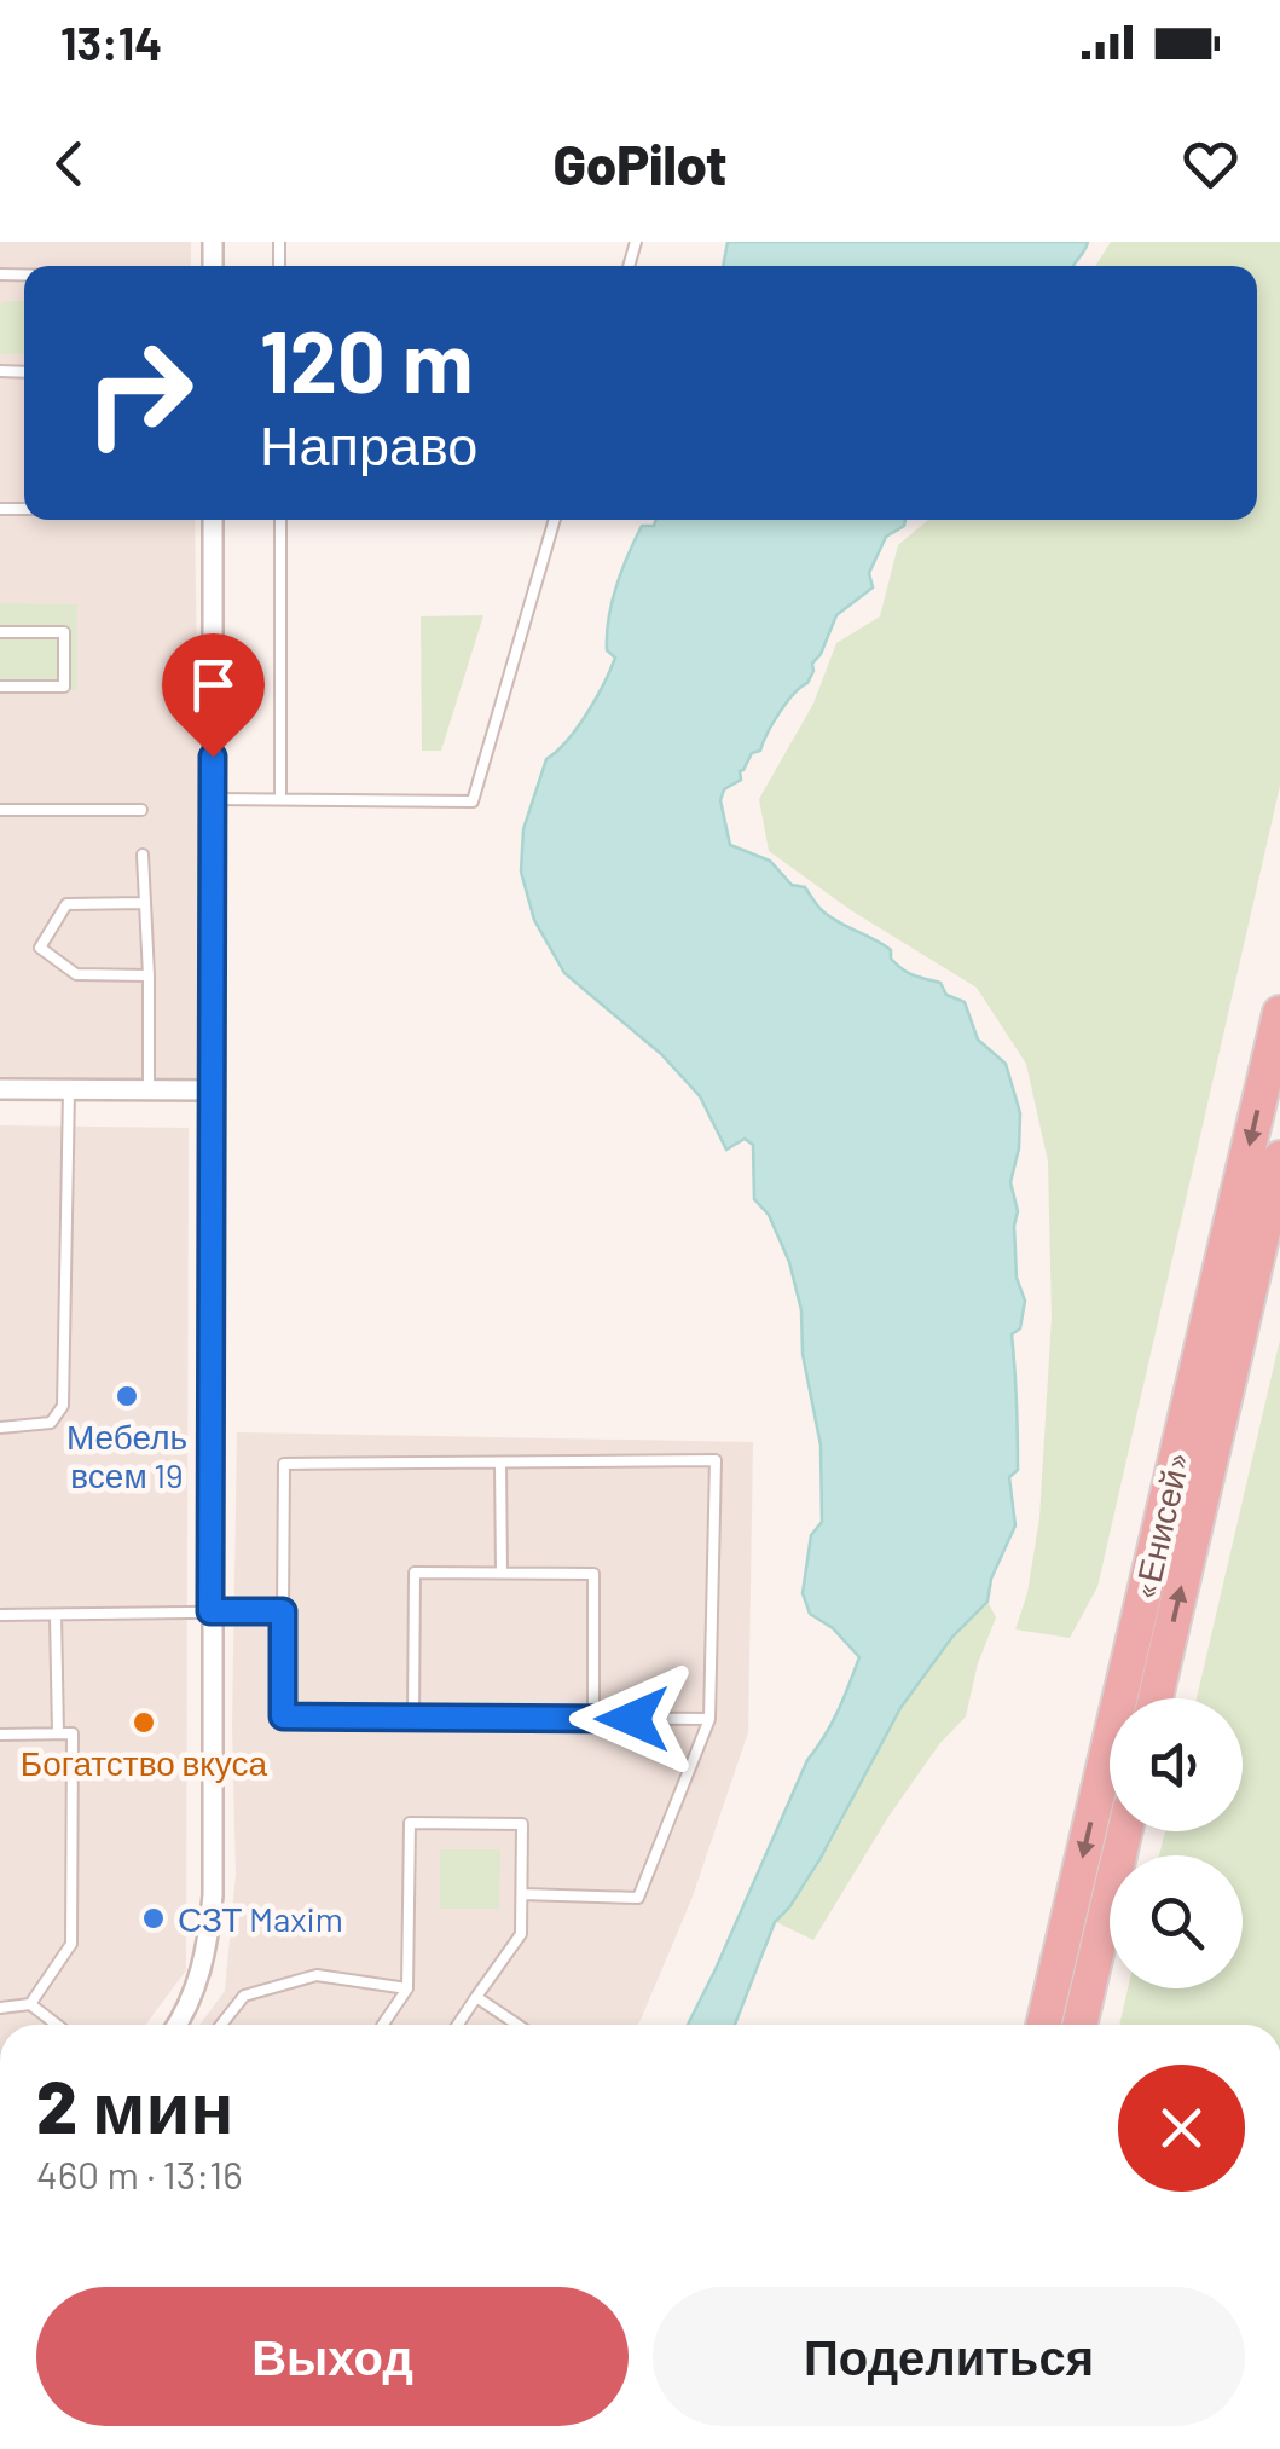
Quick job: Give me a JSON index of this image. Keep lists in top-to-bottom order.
{
  "streets": {
    "highway": ["«Енисей»"]
  },
  "places": ["Мебель всем 19", "Богатство вкуса", "СЗТ Maxim"],
  "page": {
    "status": "13:14",
    "header": "GoPilot",
    "turn": ["120 m", "Направо"],
    "heading": ["2 мин", "460 m · 13:16"],
    "buttons": ["Выход", "Поделиться"]
  }
}
